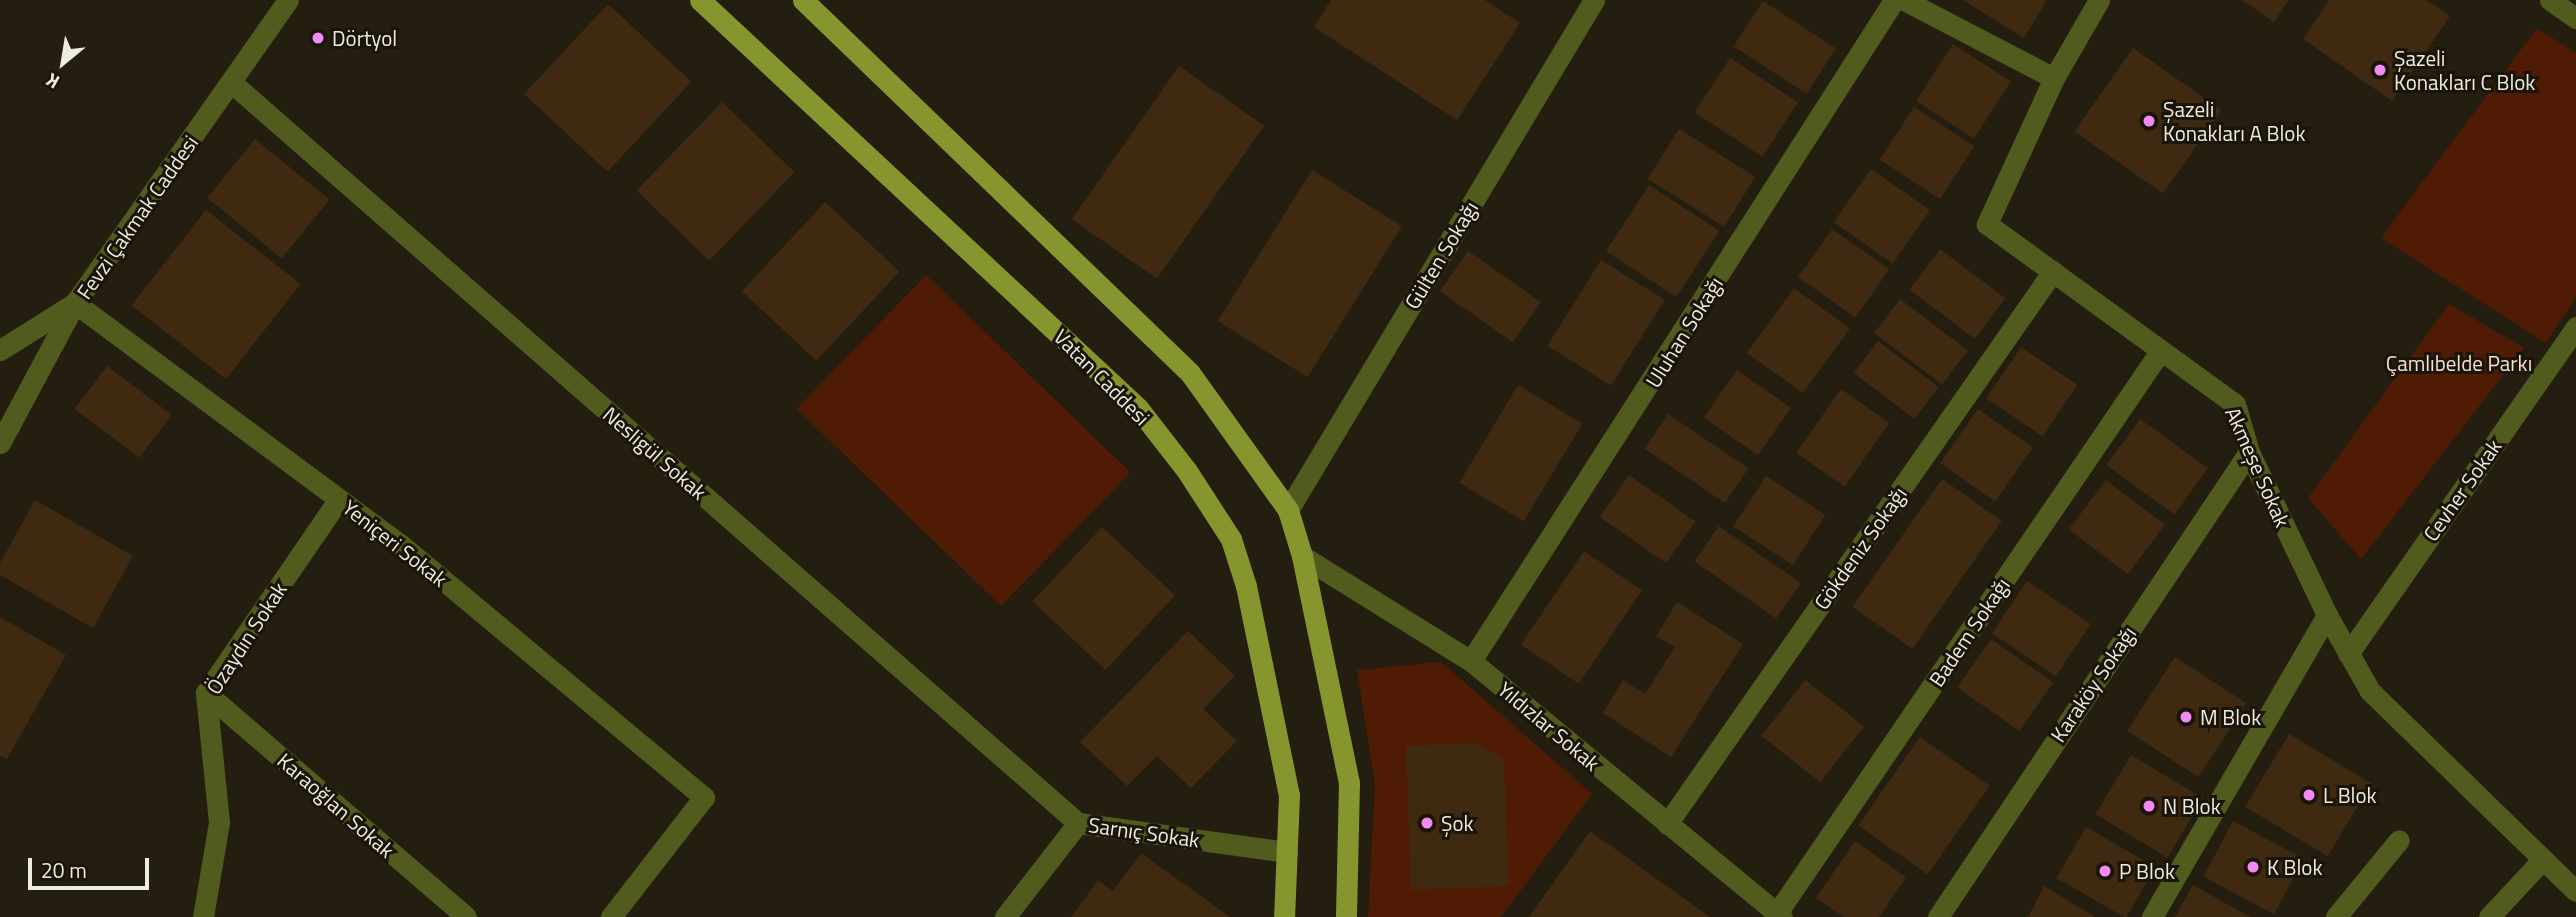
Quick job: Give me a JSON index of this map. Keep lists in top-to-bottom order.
{
  "streets": {
    "main road": ["Vatan Caddesi"],
    "street": [
      "Fevzi Çakmak Caddesi",
      "Gülten Sokağı",
      "Uluhan Sokağı",
      "Nesligül Sokak",
      "Akmeşe Sokak",
      "Cevher Sokak",
      "Yeniçeri Sokak",
      "Gökdeniz Sokağı",
      "Badem Sokağı",
      "Özaydın Sokak",
      "Karaköy Sokağı",
      "Yıldızlar Sokak",
      "Karaoğlan Sokak",
      "Sarnıç Sokak"
    ]
  },
  "crossings": [
    ["Fevzi Çakmak Caddesi", "Nesligül Sokak"],
    ["Fevzi Çakmak Caddesi", "Yeniçeri Sokak"],
    ["Uluhan Sokağı", "Yıldızlar Sokak"],
    ["Vatan Caddesi", "Sarnıç Sokak"],
    ["Nesligül Sokak", "Sarnıç Sokak"],
    ["Akmeşe Sokak", "Cevher Sokak"],
    ["Akmeşe Sokak", "Gökdeniz Sokağı"],
    ["Akmeşe Sokak", "Badem Sokağı"],
    ["Akmeşe Sokak", "Karaköy Sokağı"],
    ["Yeniçeri Sokak", "Özaydın Sokak"],
    ["Gökdeniz Sokağı", "Yıldızlar Sokak"],
    ["Badem Sokağı", "Yıldızlar Sokak"],
    ["Özaydın Sokak", "Karaoğlan Sokak"]
  ],
  "parks": ["Çamlıbelde Parkı"],
  "places": [
    "Dörtyol",
    "Şazeli Konakları C Blok",
    "Şazeli Konakları A Blok",
    "M Blok",
    "L Blok",
    "N Blok",
    "Şok",
    "K Blok",
    "P Blok"
  ],
  "scale_bar": "20 m",
  "north": "bottom left"
}
